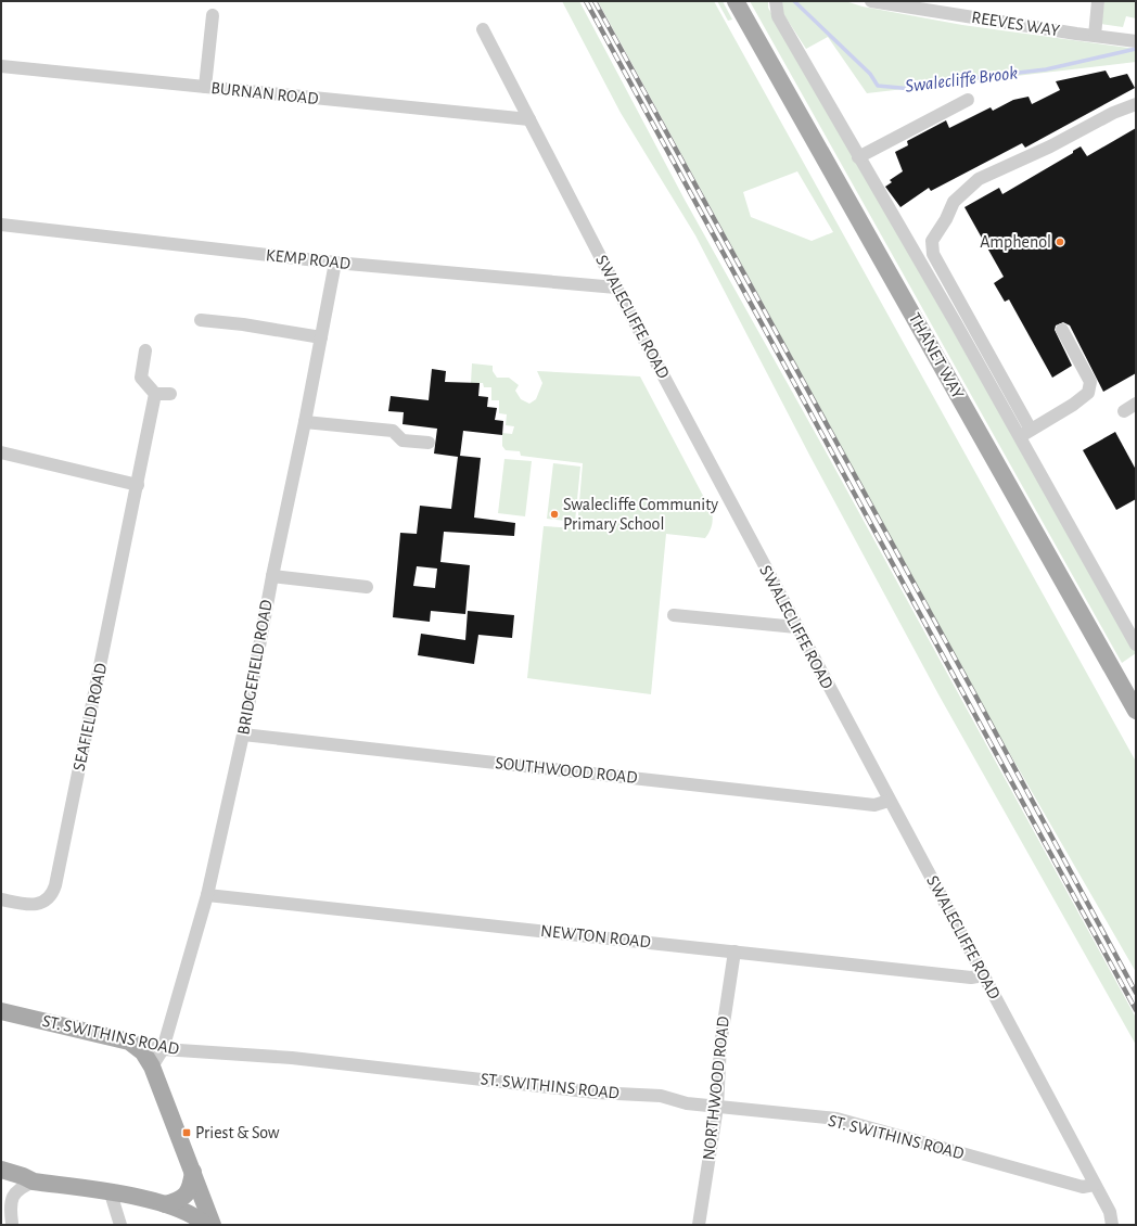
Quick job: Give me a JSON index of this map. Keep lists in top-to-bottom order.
{
  "streets": {
    "main road": ["THANET WAY", "ST. SWITHINS ROAD"],
    "street": [
      "REEVES WAY",
      "BURNAN ROAD",
      "KEMP ROAD",
      "SWALECLIFFE ROAD",
      "BRIDGEFIELD ROAD",
      "SEAFIELD ROAD",
      "SOUTHWOOD ROAD",
      "NEWTON ROAD",
      "NORTHWOOD ROAD"
    ]
  },
  "crossings": [
    ["BURNAN ROAD", "SWALECLIFFE ROAD"],
    ["KEMP ROAD", "SWALECLIFFE ROAD"],
    ["KEMP ROAD", "BRIDGEFIELD ROAD"],
    ["SWALECLIFFE ROAD", "SOUTHWOOD ROAD"],
    ["SWALECLIFFE ROAD", "NEWTON ROAD"],
    ["SWALECLIFFE ROAD", "ST. SWITHINS ROAD"],
    ["BRIDGEFIELD ROAD", "SOUTHWOOD ROAD"],
    ["BRIDGEFIELD ROAD", "NEWTON ROAD"],
    ["BRIDGEFIELD ROAD", "ST. SWITHINS ROAD"],
    ["NEWTON ROAD", "NORTHWOOD ROAD"],
    ["ST. SWITHINS ROAD", "NORTHWOOD ROAD"]
  ],
  "water": ["Swalecliffe Brook"],
  "places": {
    "other": ["Amphenol", "Swalecliffe Community Primary School"],
    "transit": ["Priest & Sow"]
  }
}
